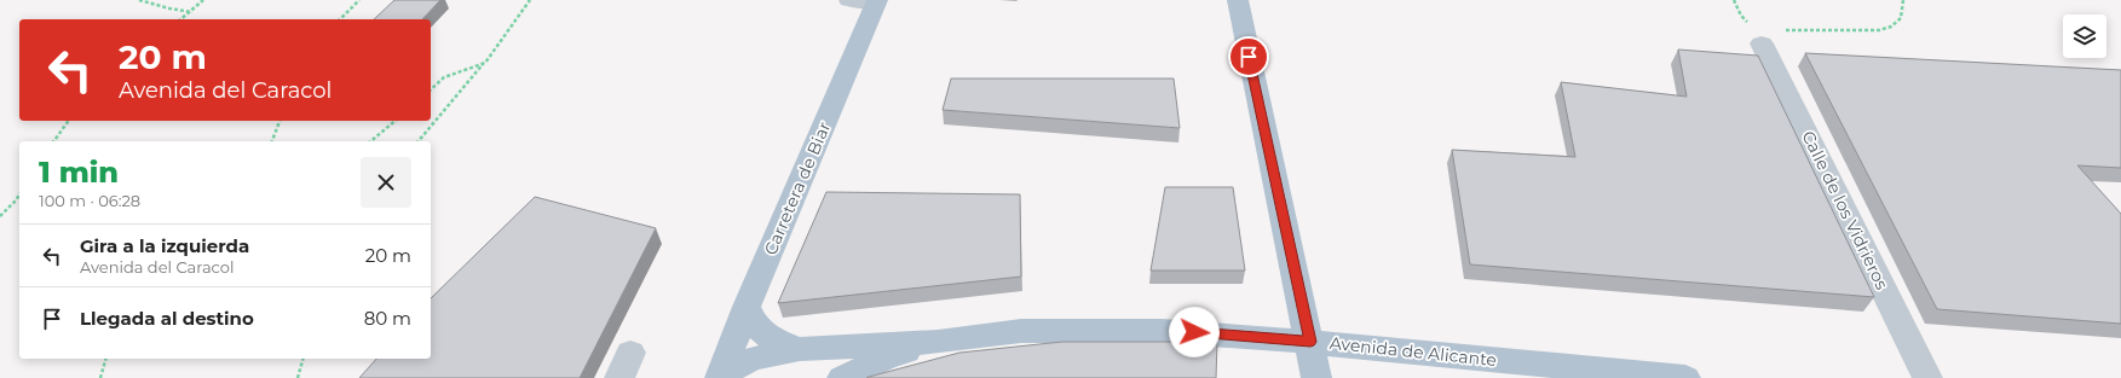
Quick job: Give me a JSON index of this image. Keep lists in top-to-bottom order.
{
  "streets": {
    "main road": ["Carretera de Biar", "Avenida de Alicante"],
    "street": ["Calle de los Vidrieros"]
  },
  "crossings": [
    ["Carretera de Biar", "Avenida de Alicante"]
  ],
  "page": {
    "turn": ["20 m", "Avenida del Caracol"],
    "heading": ["1 min", "100 m · 06:28"],
    "list": [
      {
        "name": "Gira a la izquierda",
        "note": "Avenida del Caracol",
        "value": "20 m"
      },
      {
        "name": "Llegada al destino",
        "value": "80 m"
      }
    ]
  }
}
